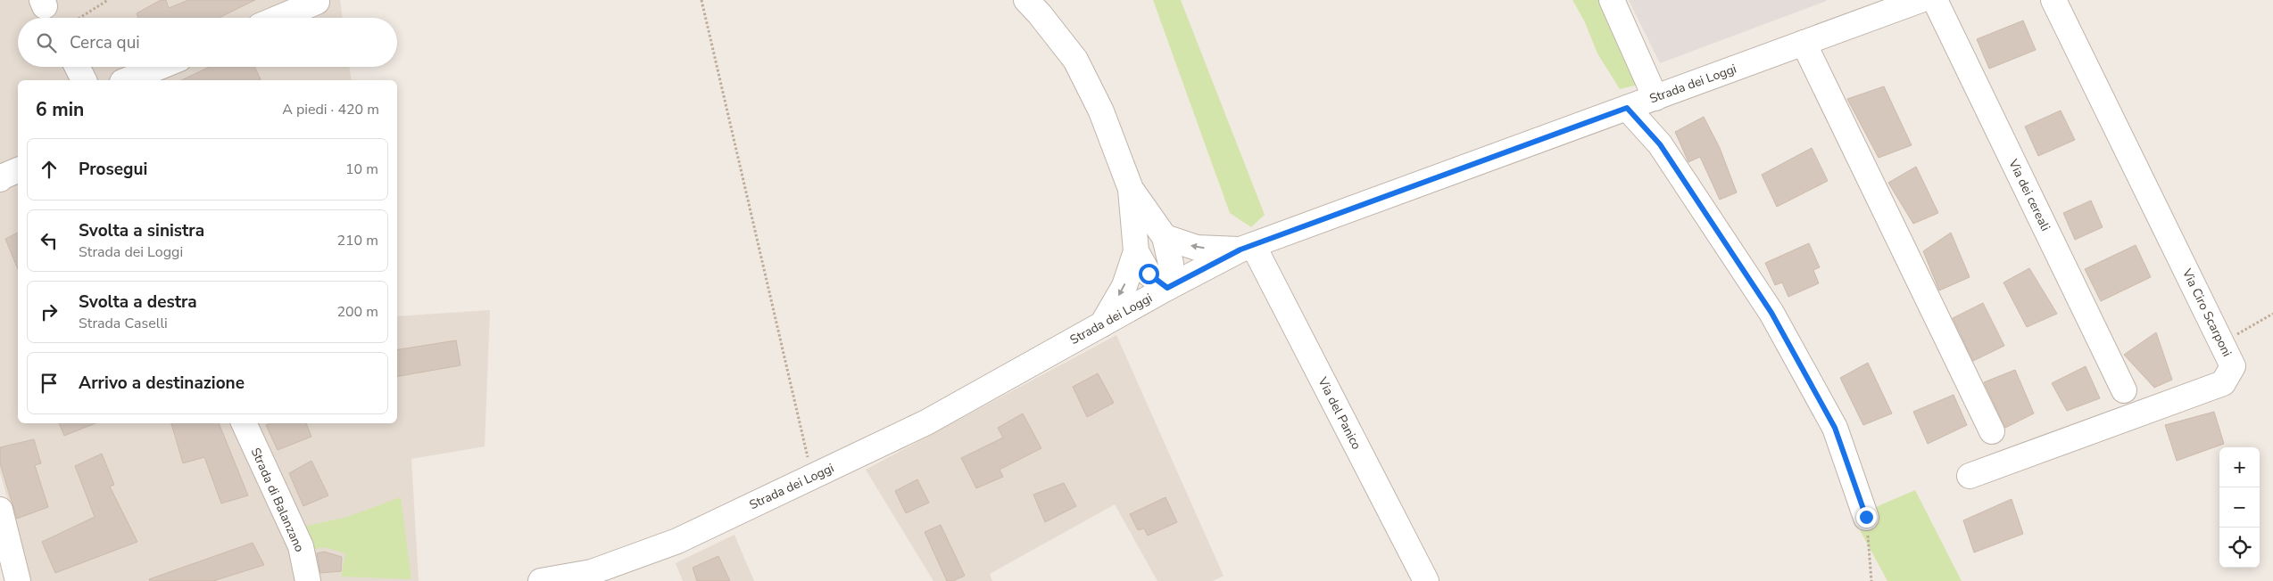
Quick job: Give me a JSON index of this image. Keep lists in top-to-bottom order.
{
  "streets": {
    "street": [
      "Strada dei Loggi",
      "Via dei cereali",
      "Via Ciro Scarponi",
      "Via del Panico",
      "Strada di Balanzano"
    ]
  },
  "crossings": [
    ["Strada dei Loggi", "Via del Panico"]
  ],
  "page": {
    "search": "Cerca qui",
    "heading": ["6 min", "A piedi · 420 m"],
    "list": [
      ["Prosegui", "10 m"],
      ["Svolta a sinistra", "Strada dei Loggi", "210 m"],
      ["Svolta a destra", "Strada Caselli", "200 m"],
      "Arrivo a destinazione"
    ],
    "map_buttons": ["+", "−"]
  }
}
